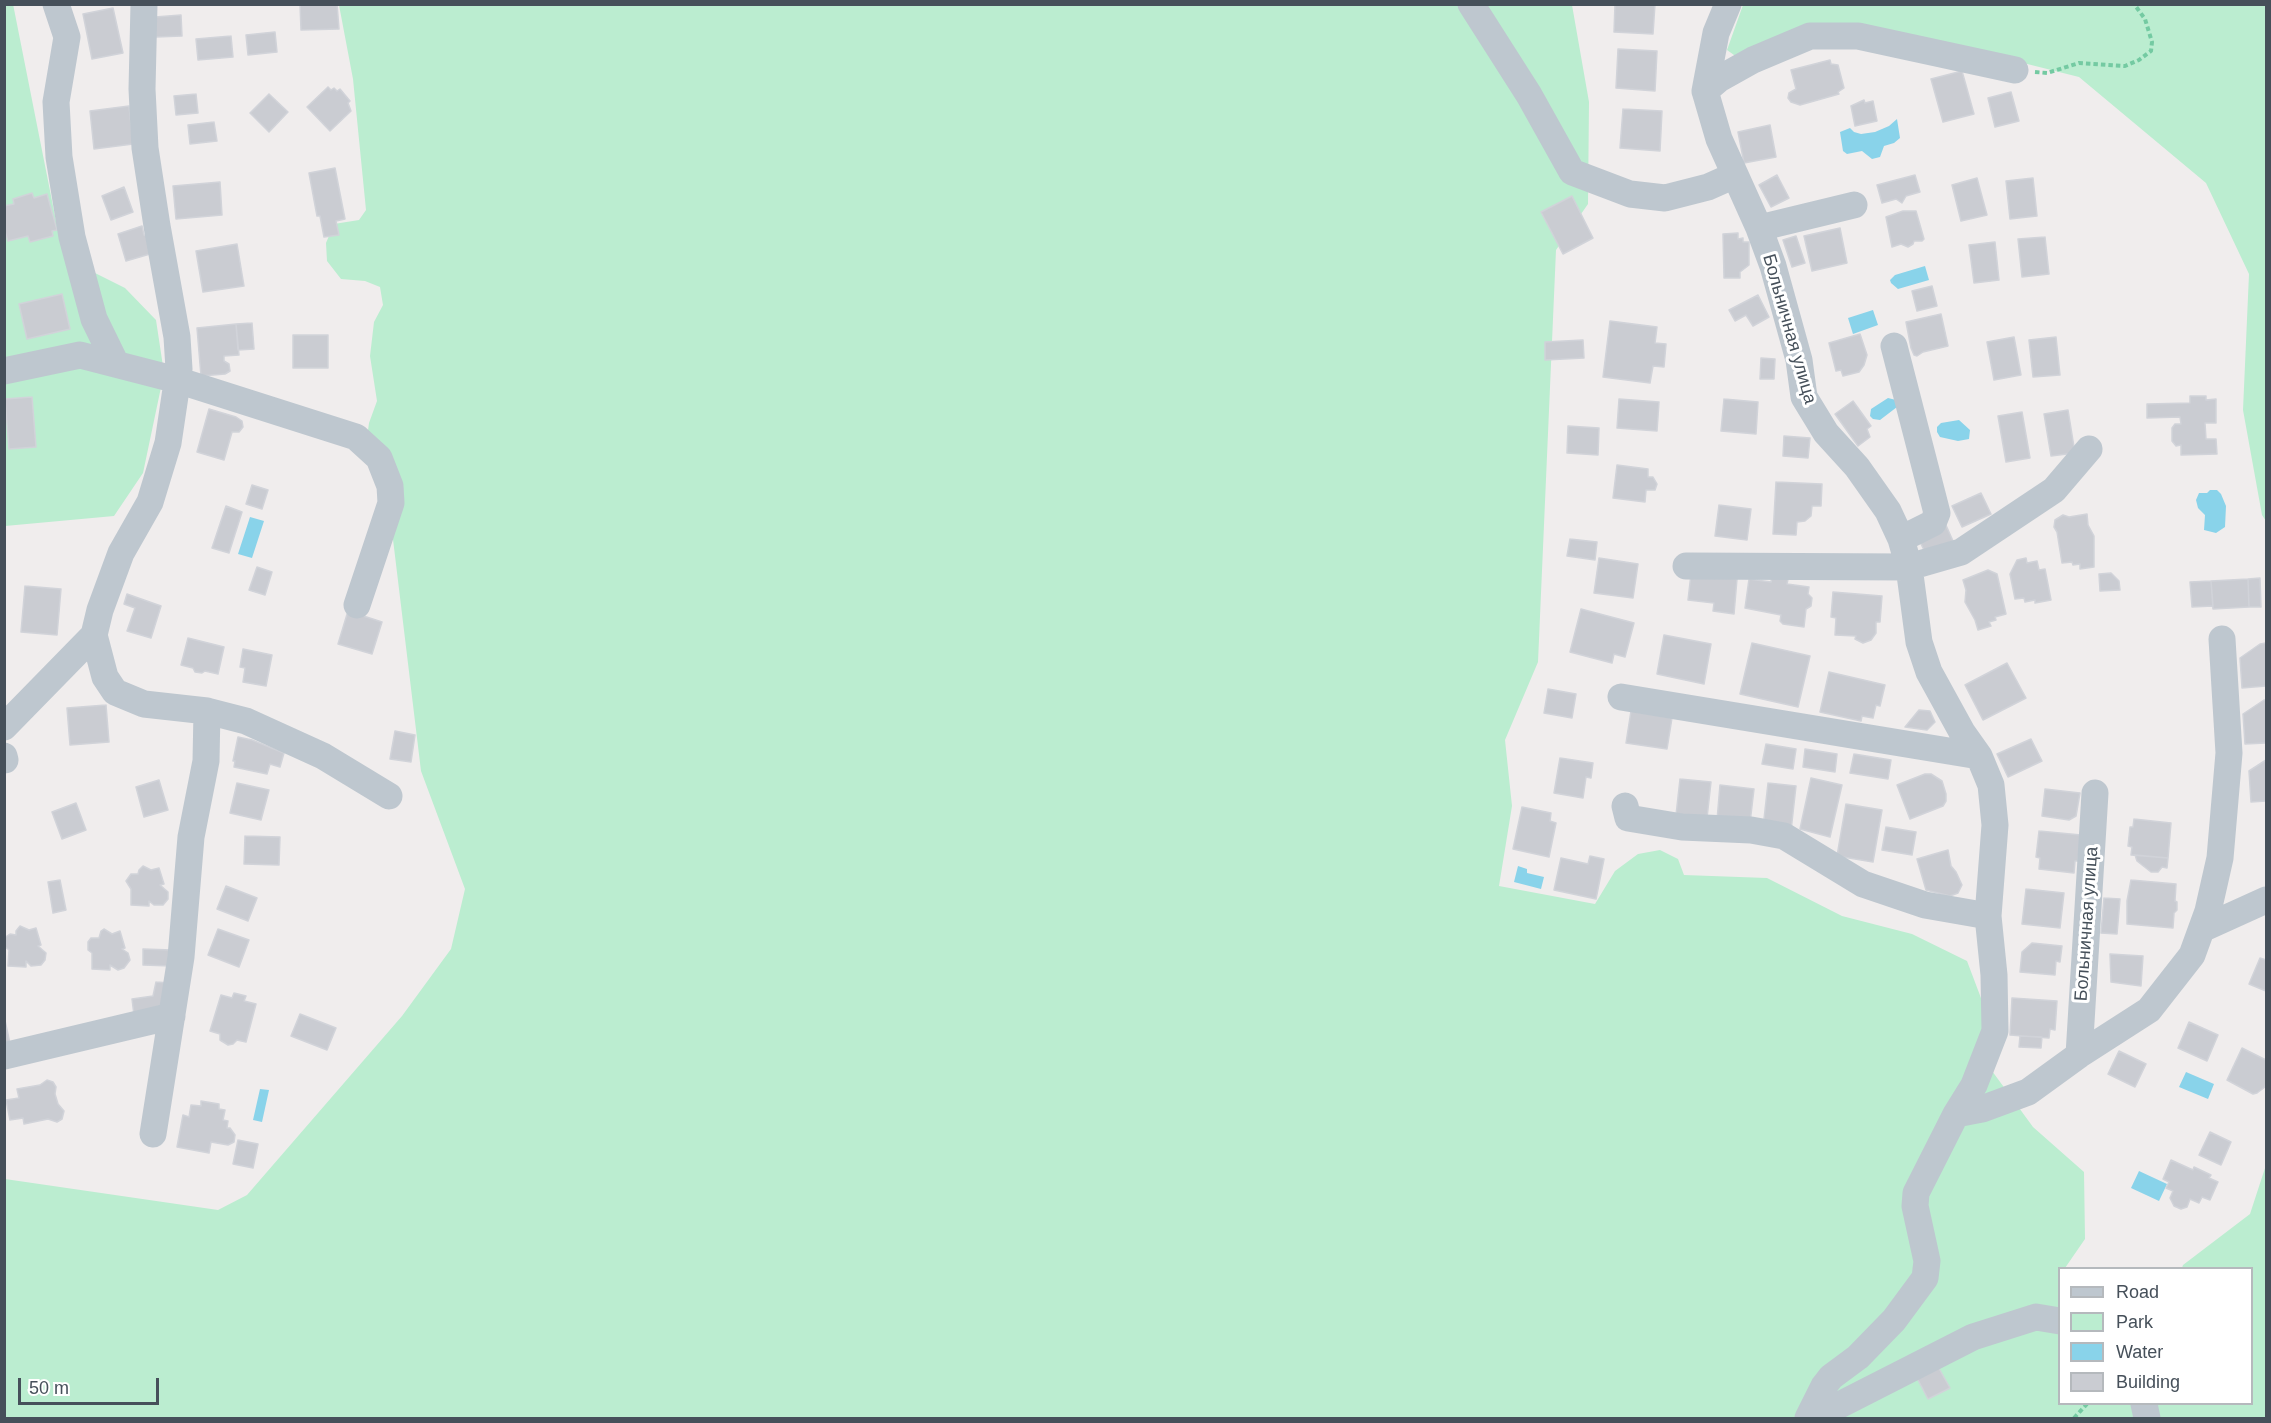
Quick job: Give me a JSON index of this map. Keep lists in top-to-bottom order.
{
  "streets": {
    "street": ["Больничная улица"]
  },
  "legend": [
    "Road",
    "Park",
    "Water",
    "Building"
  ],
  "scale_bar": "50 m"
}
